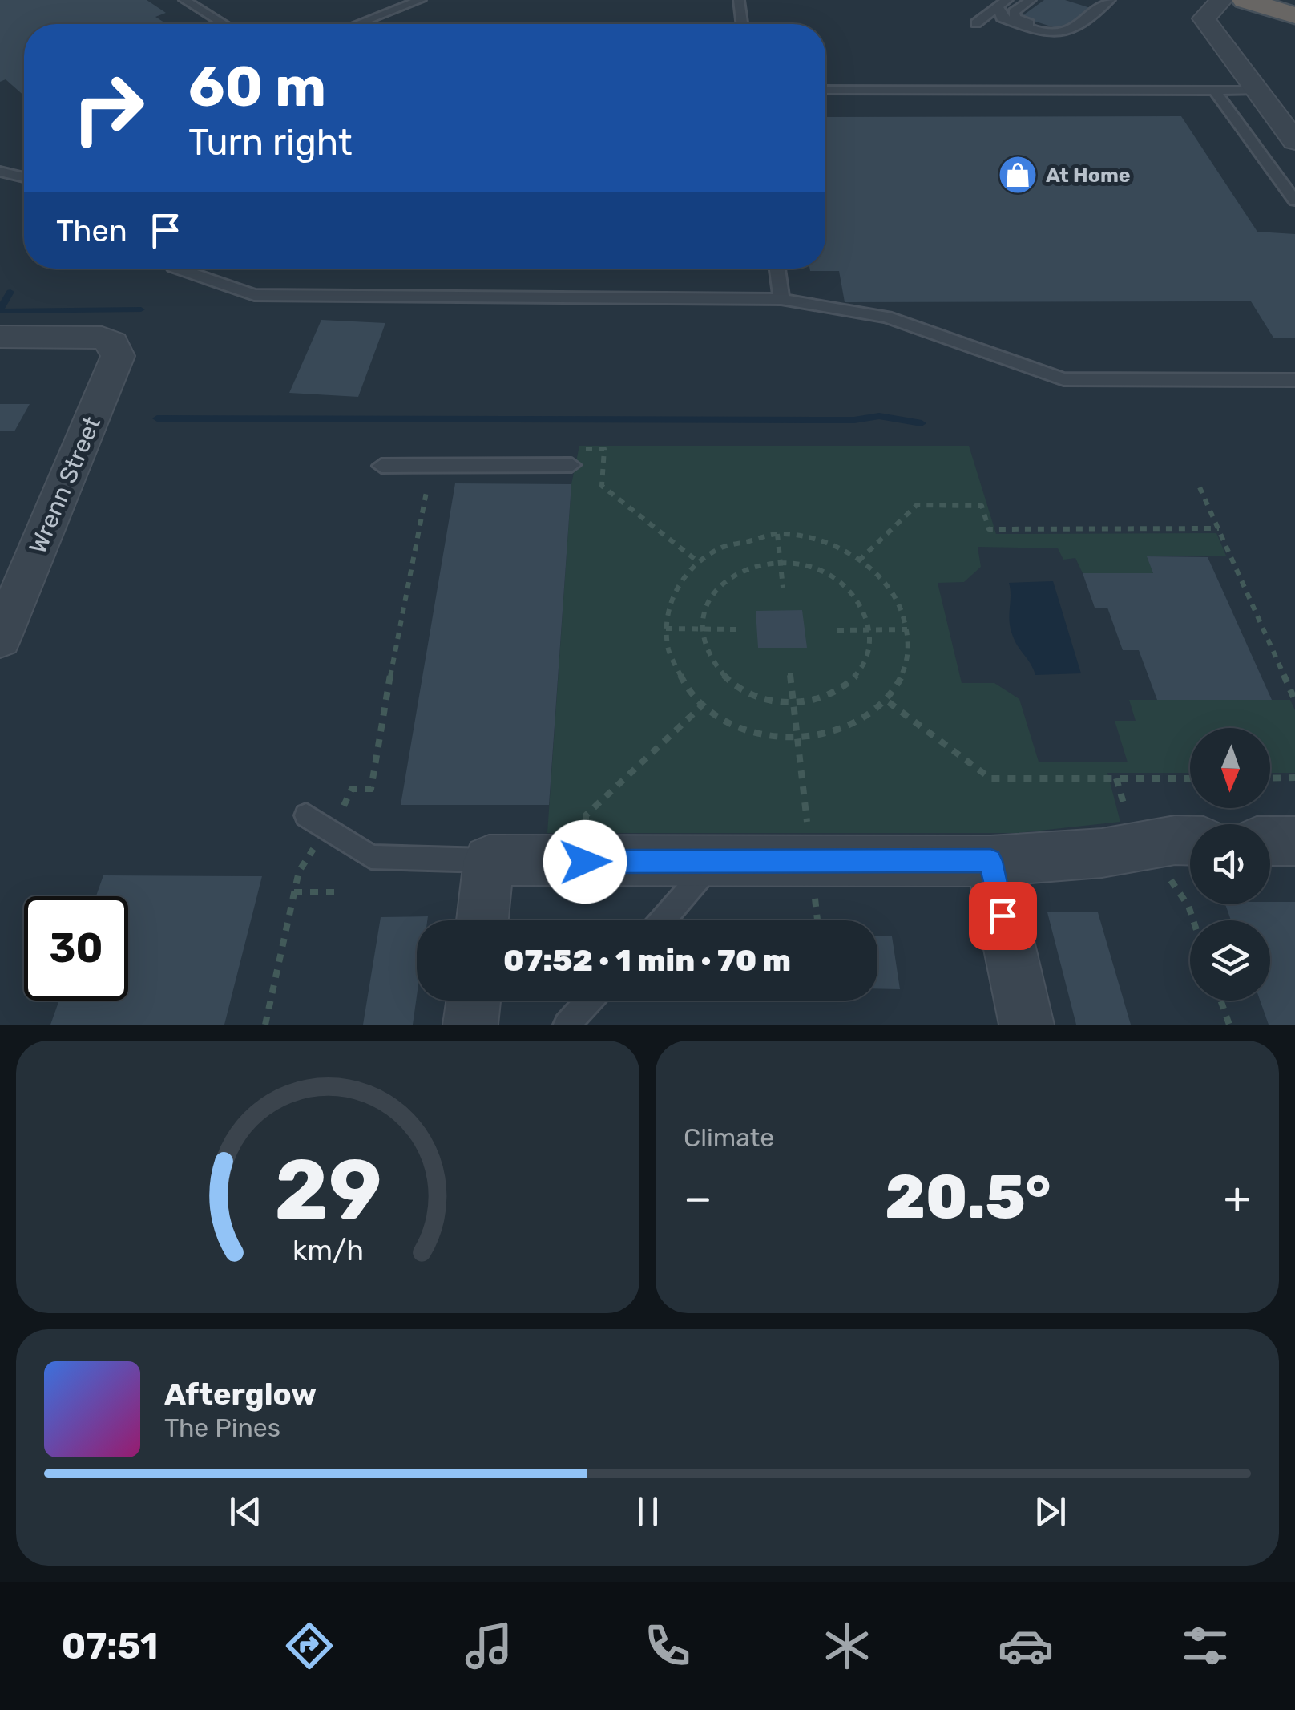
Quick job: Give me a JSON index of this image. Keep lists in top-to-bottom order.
{
  "streets": {
    "street": ["Wrenn Street"]
  },
  "places": {
    "shop": ["At Home"]
  },
  "north": "bottom",
  "page": {
    "turn": ["60 m", "Turn right"],
    "then": "Then",
    "limit": "30",
    "trip": "07:52 · 1 min · 70 m",
    "tile": "Climate",
    "heat": ["−", "20.5°", "+"],
    "song": ["Afterglow", "The Pines"],
    "tabs": "07:51",
    "gauge": ["29", "km/h"]
  }
}
